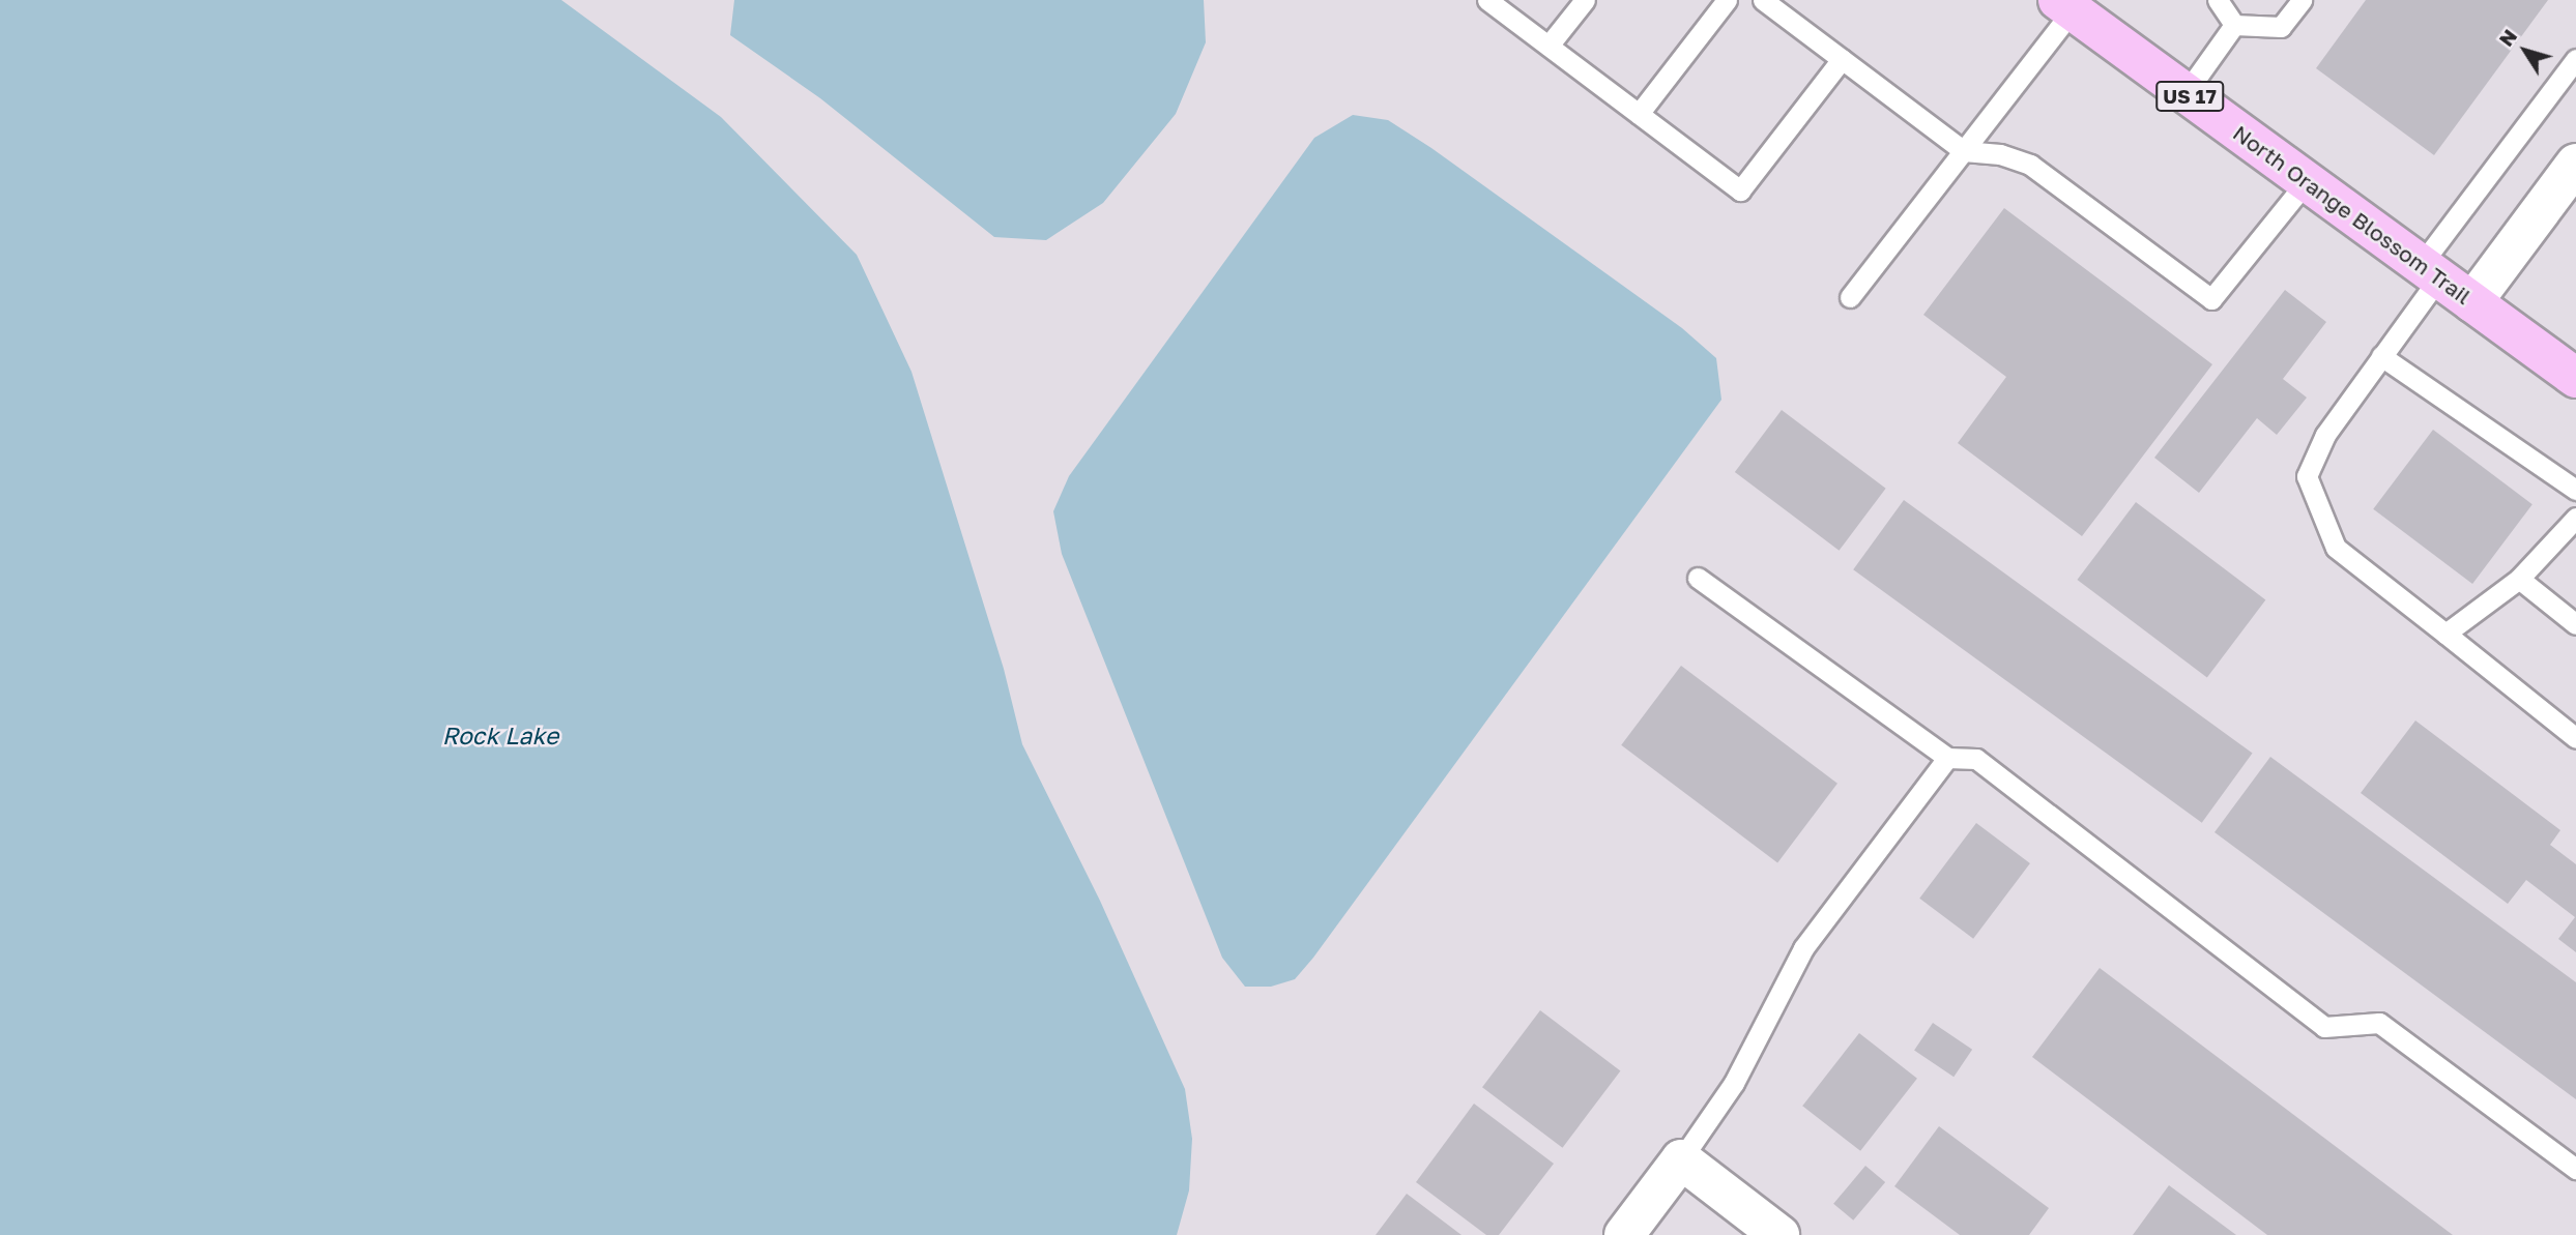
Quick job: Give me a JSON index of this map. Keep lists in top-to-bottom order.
{
  "streets": {
    "main road": ["US 17", "North Orange Blossom Trail"]
  },
  "water": ["Rock Lake"],
  "north": "top left"
}
